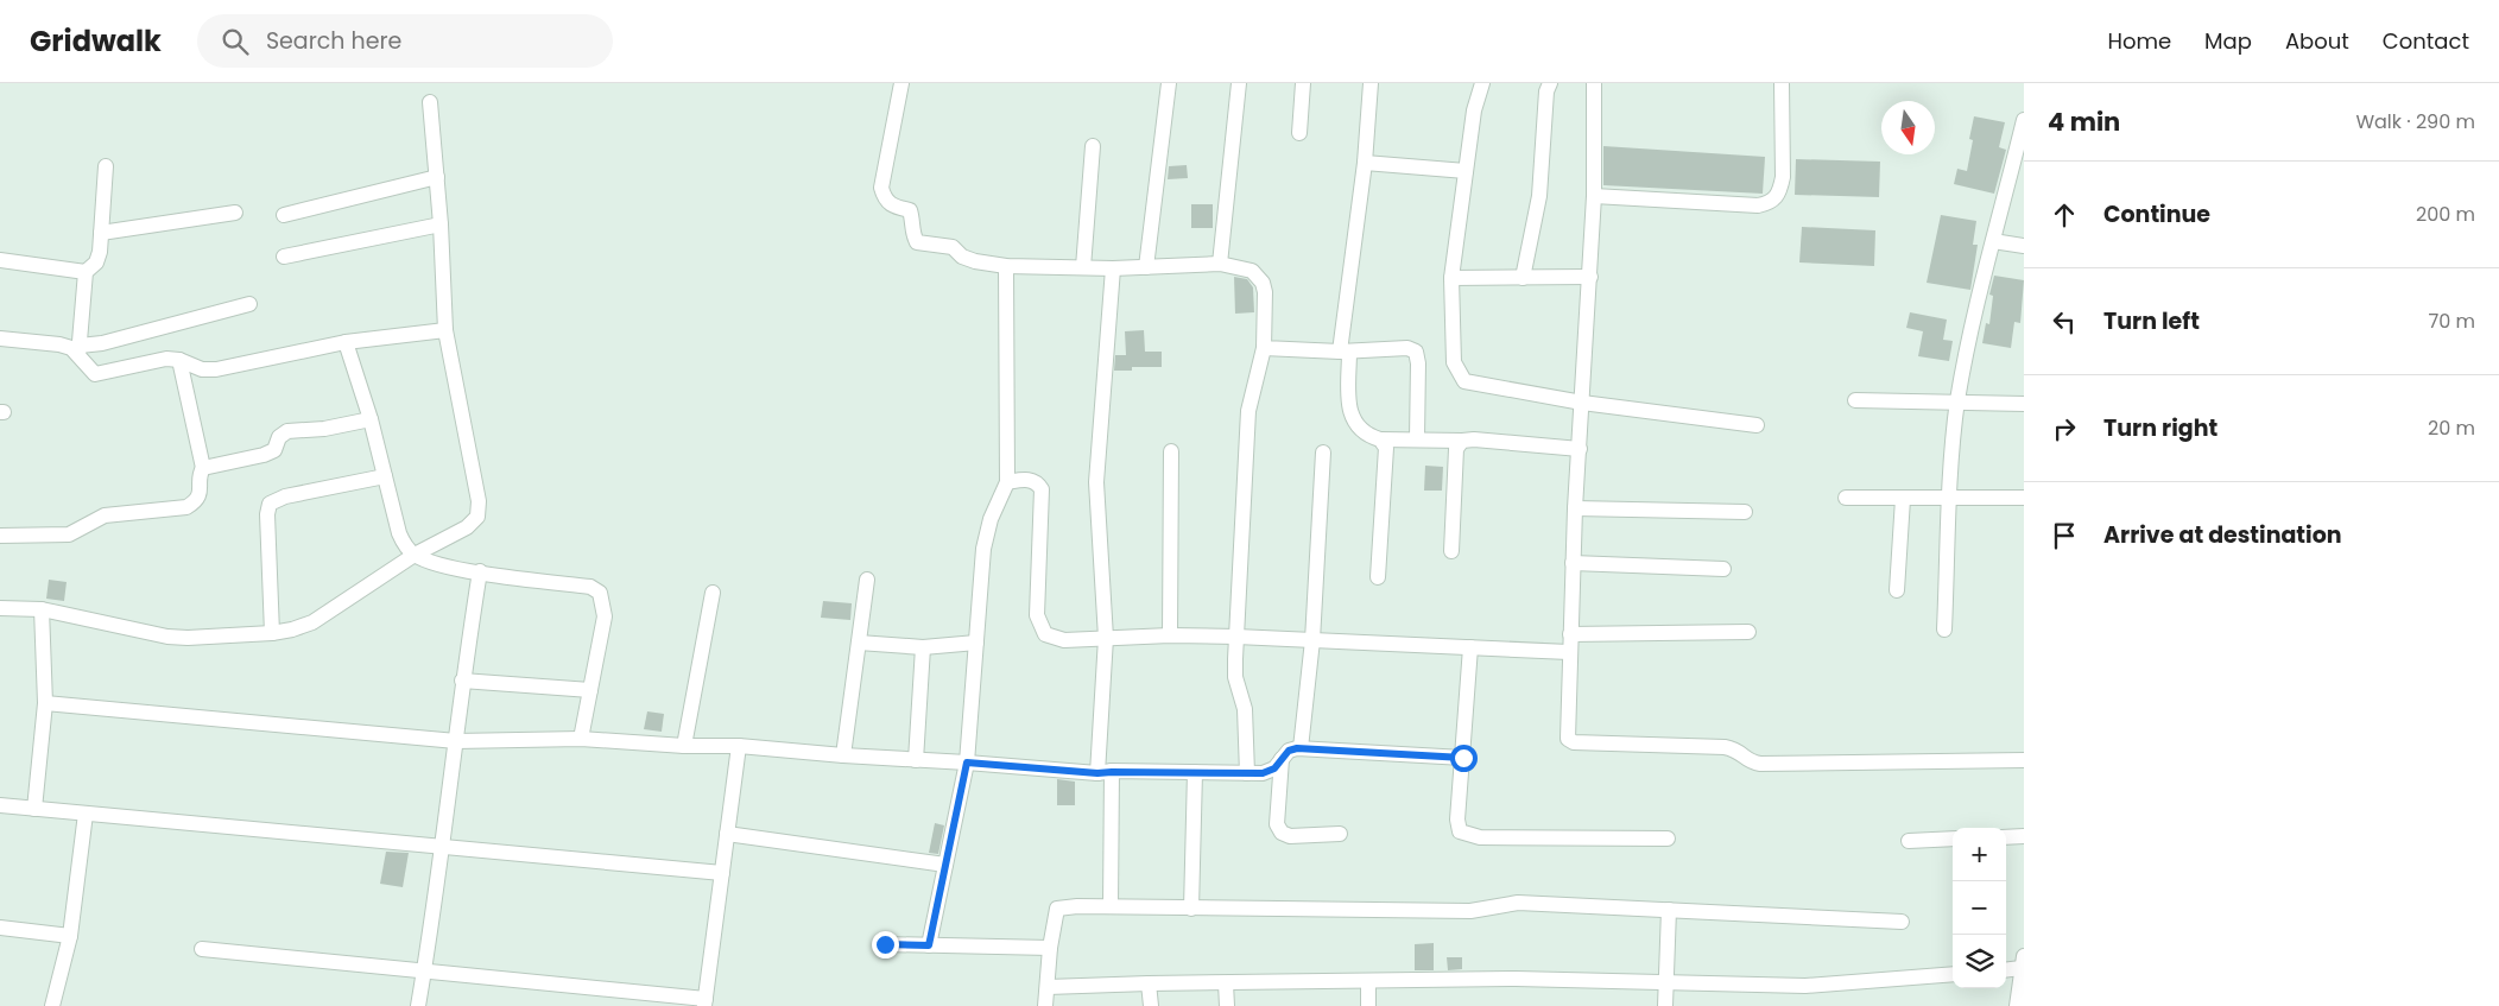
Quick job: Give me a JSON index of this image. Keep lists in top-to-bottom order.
{
  "north": "bottom",
  "page": {
    "header": "Gridwalk",
    "search": "Search here",
    "nav": [
      "Home",
      "Map",
      "About",
      "Contact"
    ],
    "heading": ["4 min", "Walk · 290 m"],
    "list": [
      ["Continue", "200 m"],
      ["Turn left", "70 m"],
      ["Turn right", "20 m"],
      "Arrive at destination"
    ],
    "map_buttons": ["+", "−"]
  }
}
